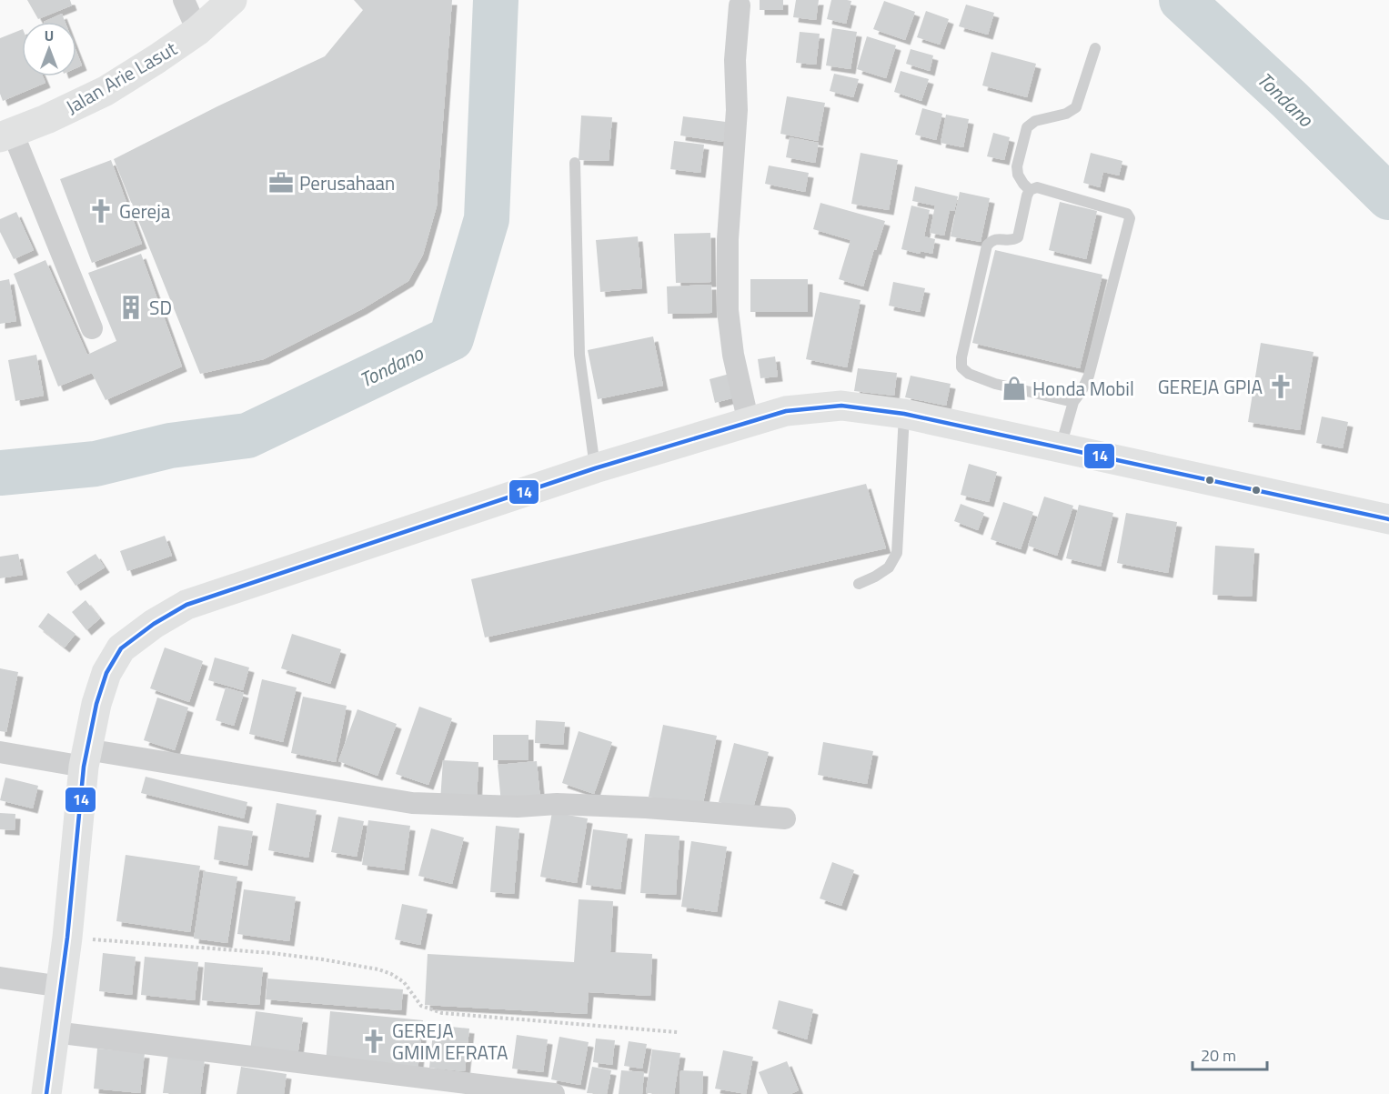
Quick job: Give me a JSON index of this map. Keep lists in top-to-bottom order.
{
  "streets": {
    "main road": ["Jalan Arie Lasut"]
  },
  "water": ["Tondano"],
  "places": {
    "office": ["Perusahaan"],
    "church": ["Gereja", "GEREJA GPIA", "GEREJA GMIM EFRATA"],
    "building": ["SD"],
    "shop": ["Honda Mobil"]
  },
  "lines": ["transit line 14"],
  "scale_bar": "20 m",
  "north": "top"
}
